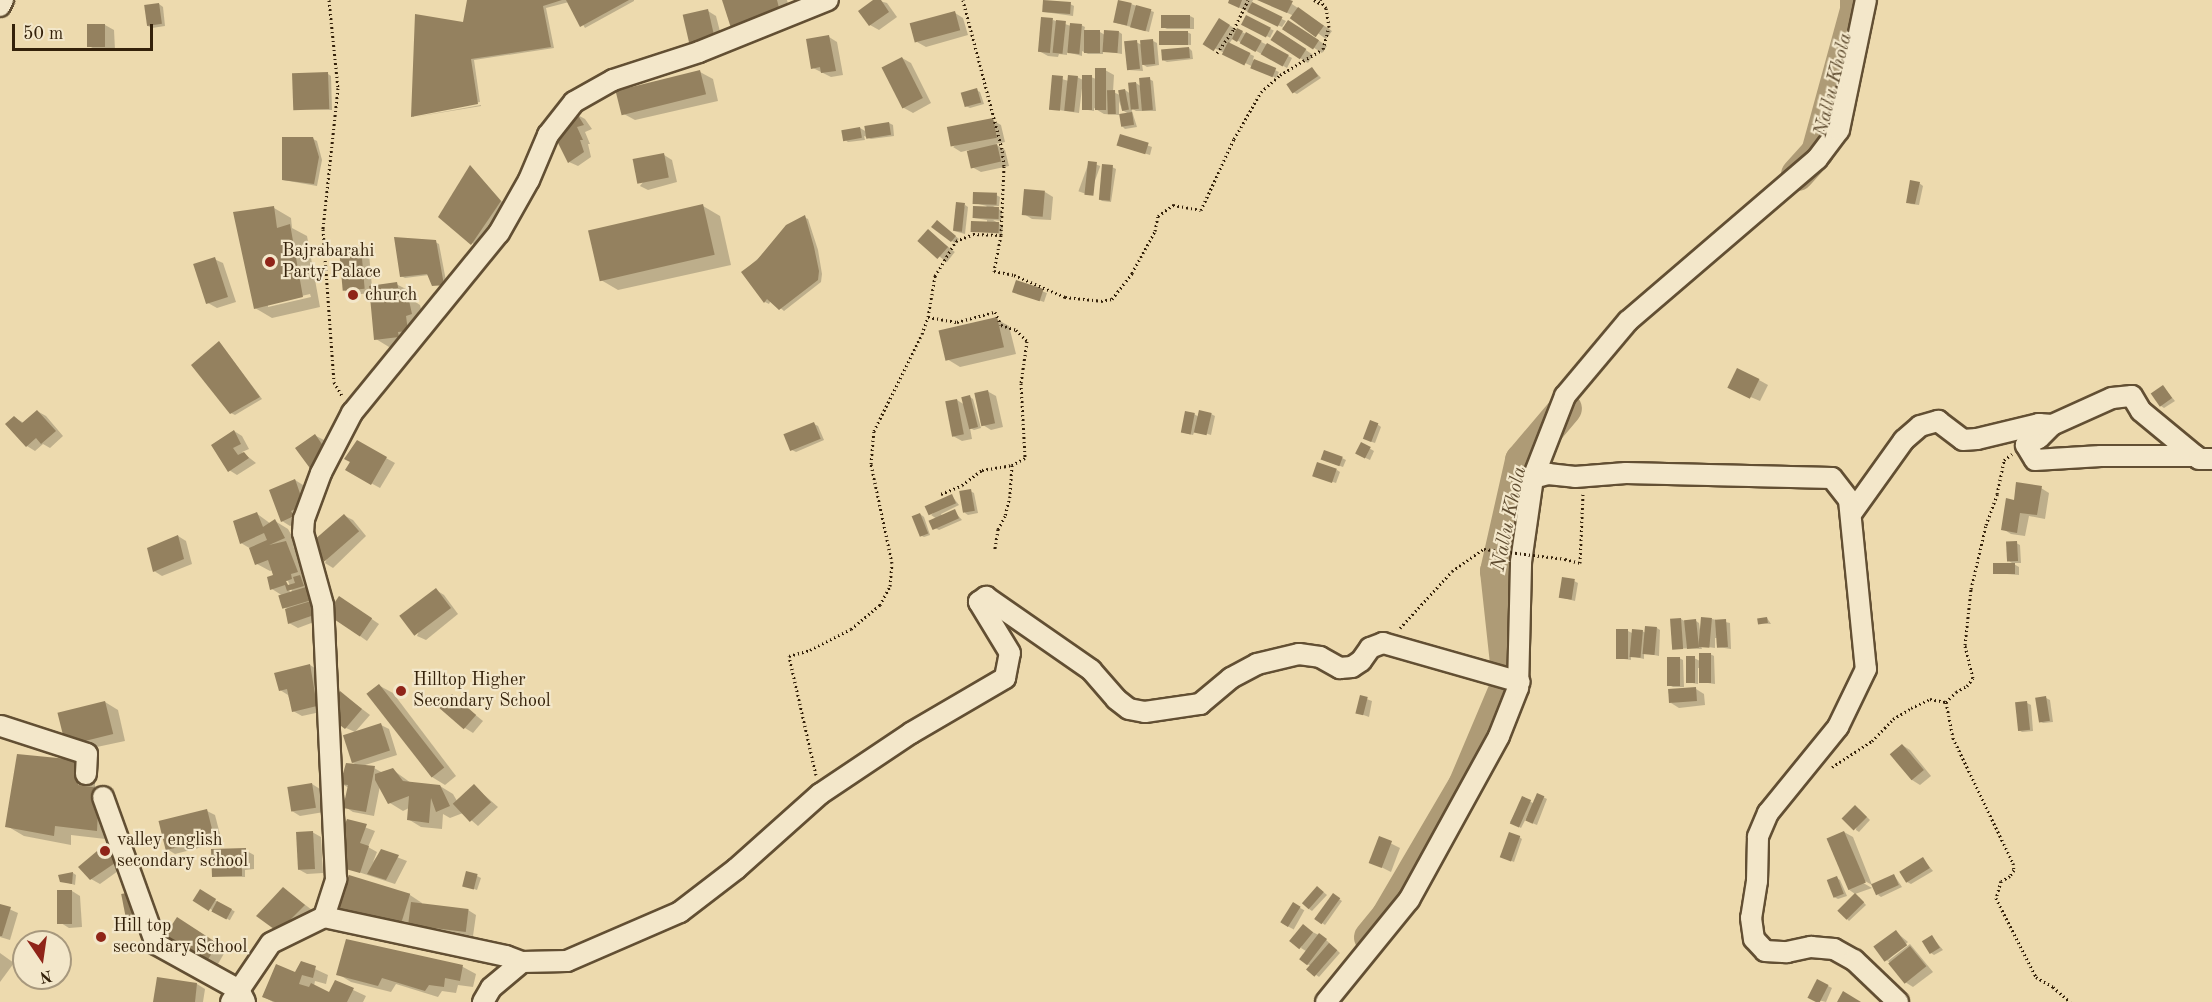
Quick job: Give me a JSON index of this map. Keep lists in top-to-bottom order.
{
  "water": ["Nallu Khola"],
  "places": [
    "Bajrabarahi Party Palace",
    "church",
    "Hilltop Higher Secondary School",
    "valley english secondary school",
    "Hill top secondary School"
  ],
  "scale_bar": "50 m",
  "north": "bottom"
}
